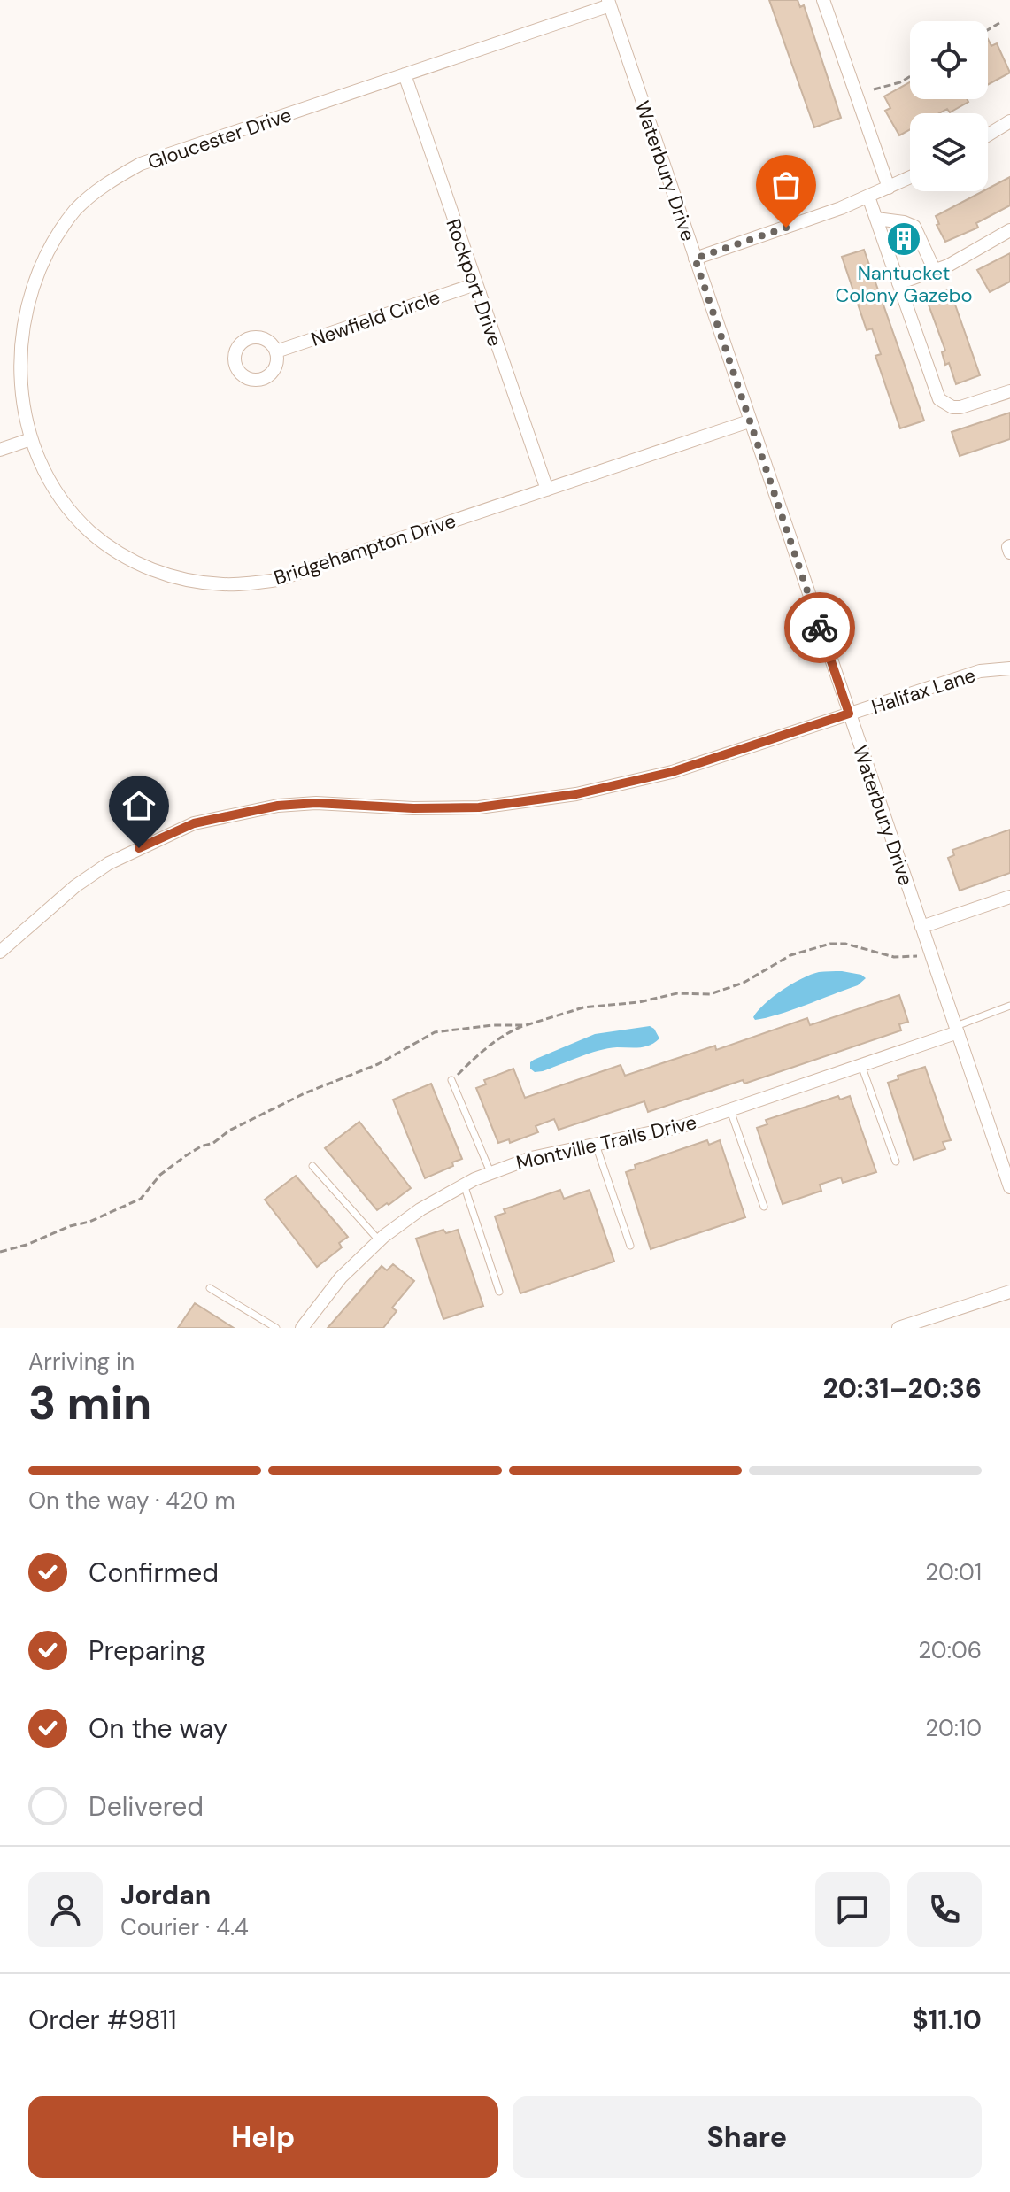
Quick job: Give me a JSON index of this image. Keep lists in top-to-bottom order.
{
  "streets": {
    "street": [
      "Gloucester Drive",
      "Waterbury Drive",
      "Rockport Drive",
      "Newfield Circle",
      "Bridgehampton Drive",
      "Halifax Lane",
      "Montville Trails Drive"
    ]
  },
  "crossings": [
    ["Gloucester Drive", "Waterbury Drive"],
    ["Gloucester Drive", "Rockport Drive"],
    ["Gloucester Drive", "Bridgehampton Drive"],
    ["Waterbury Drive", "Bridgehampton Drive"],
    ["Waterbury Drive", "Halifax Lane"],
    ["Waterbury Drive", "Montville Trails Drive"],
    ["Rockport Drive", "Newfield Circle"],
    ["Rockport Drive", "Bridgehampton Drive"]
  ],
  "places": {
    "building": ["Nantucket Colony Gazebo"]
  },
  "page": {
    "heading": ["3 min", "Arriving in", "20:31–20:36"],
    "panel": [
      "Jordan",
      "Courier · 4.4",
      "Order #9811",
      "$11.10"
    ],
    "bar": "On the way · 420 m",
    "list": [
      ["Confirmed", "20:01"],
      ["Preparing", "20:06"],
      ["On the way", "20:10"],
      "Delivered"
    ],
    "buttons": ["Help", "Share"]
  }
}
